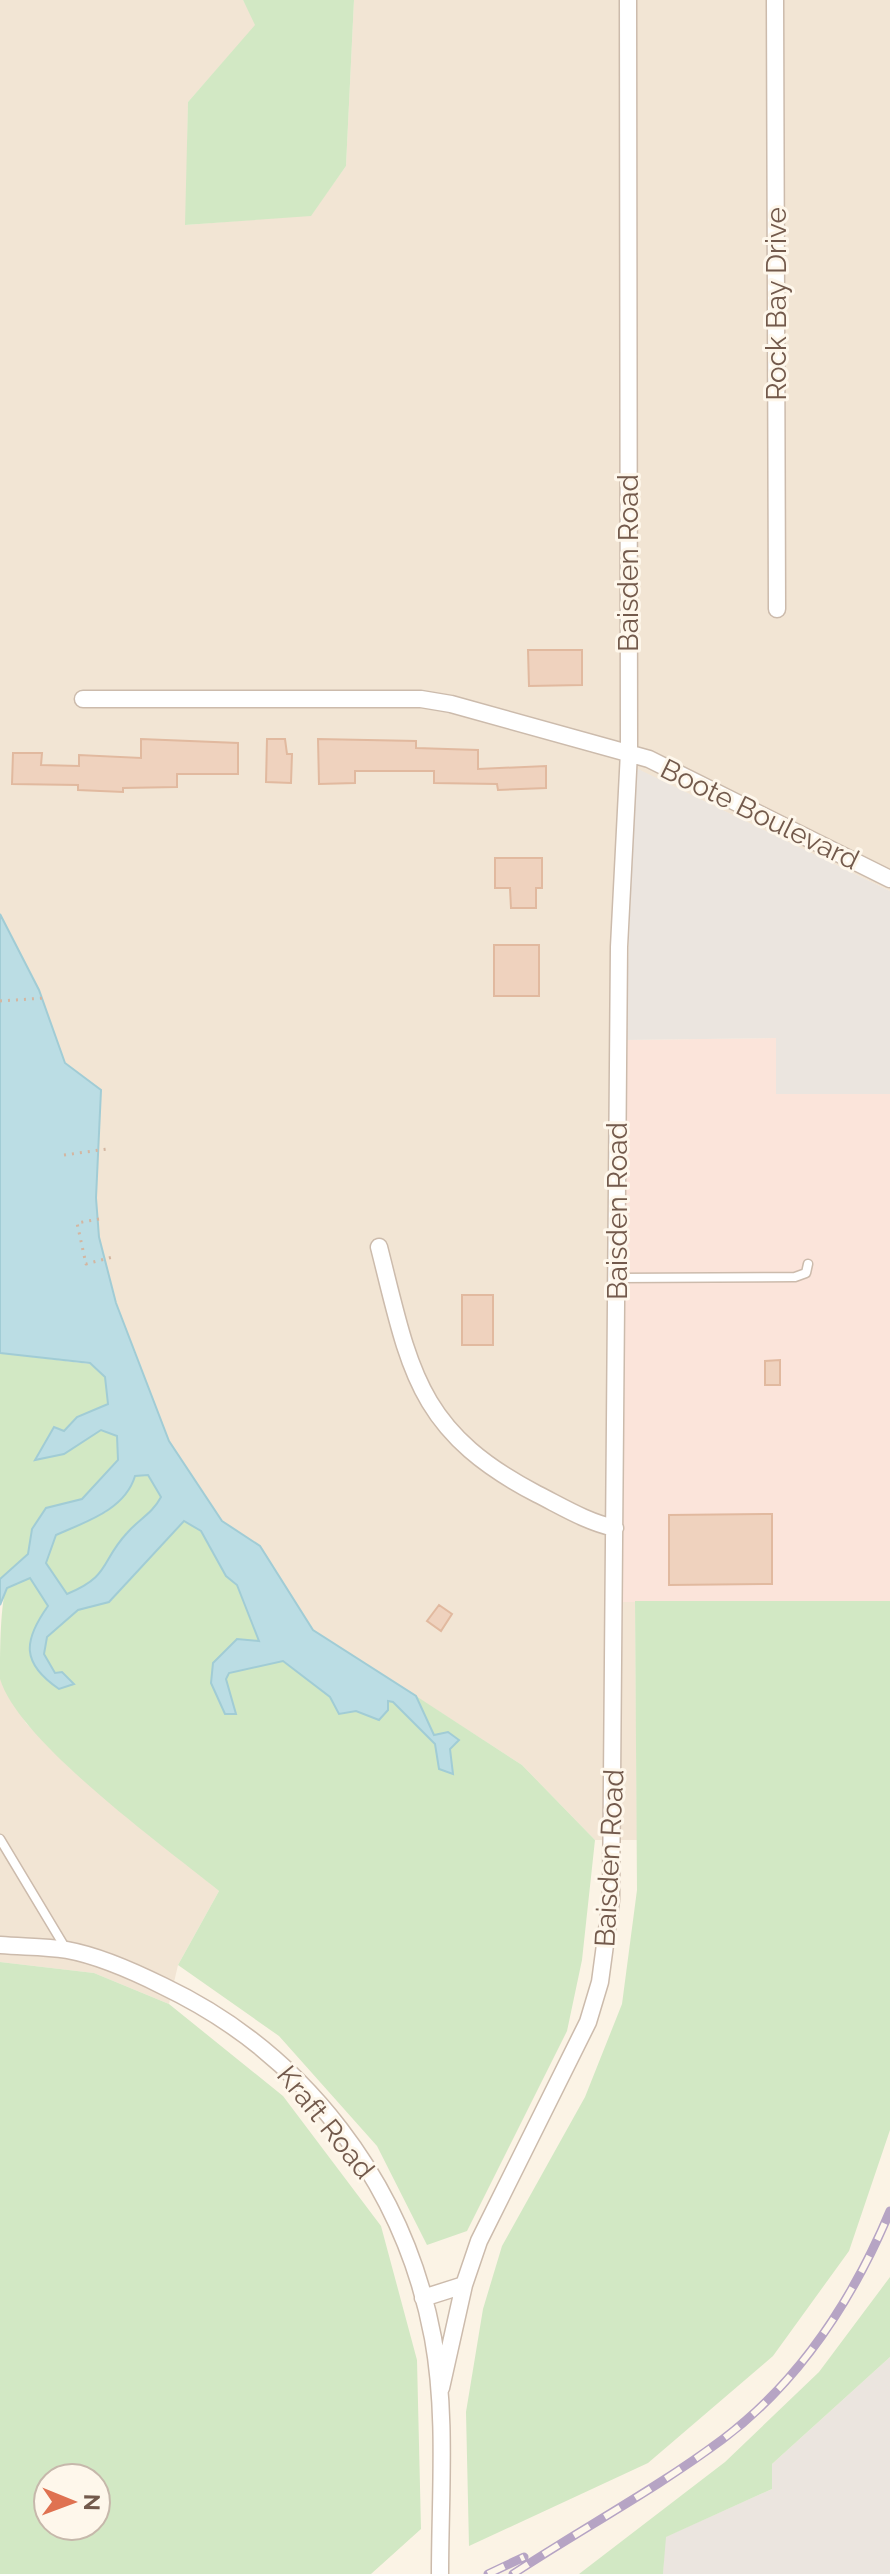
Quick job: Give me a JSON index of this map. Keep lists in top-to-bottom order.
{
  "streets": {
    "street": [
      "Rock Bay Drive",
      "Baisden Road",
      "Boote Boulevard",
      "Kraft Road"
    ]
  },
  "crossings": [
    ["Baisden Road", "Boote Boulevard"],
    ["Baisden Road", "Kraft Road"]
  ],
  "north": "right"
}
